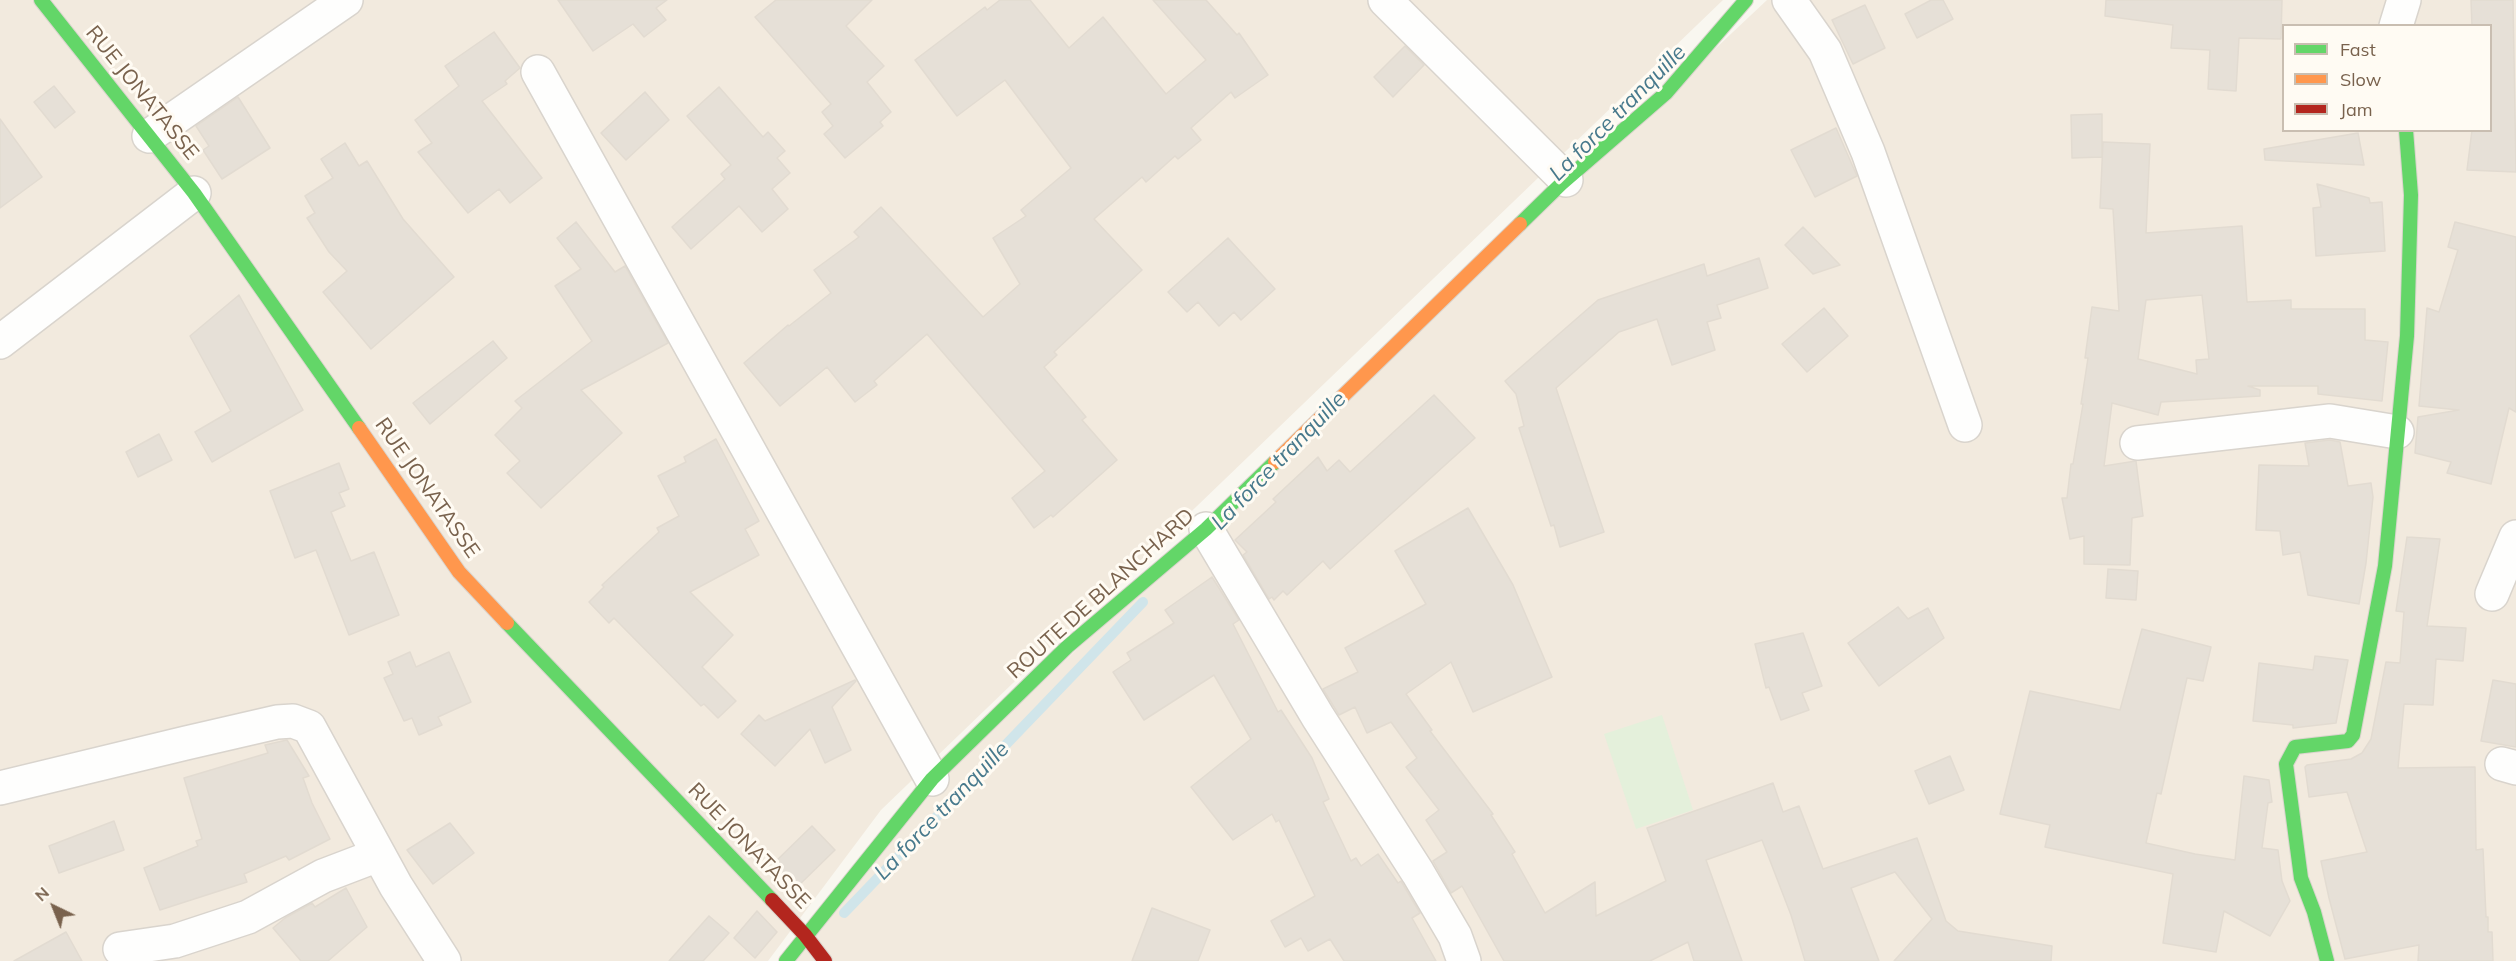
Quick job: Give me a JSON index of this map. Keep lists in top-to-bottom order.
{
  "streets": {
    "street": ["RUE JONATASSE", "ROUTE DE BLANCHARD"]
  },
  "crossings": [
    ["RUE JONATASSE", "ROUTE DE BLANCHARD"]
  ],
  "water": ["La force tranquille"],
  "legend": ["Fast", "Slow", "Jam"],
  "north": "top left"
}
